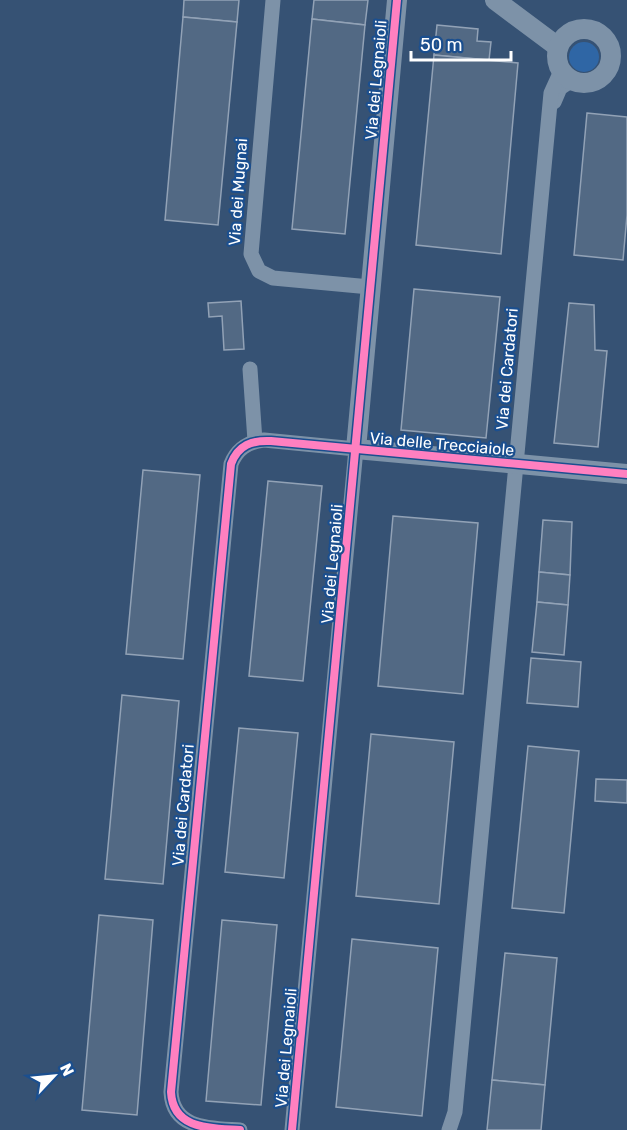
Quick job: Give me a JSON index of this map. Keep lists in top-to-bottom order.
{
  "streets": {
    "street": [
      "Via dei Legnaioli",
      "Via dei Mugnai",
      "Via dei Cardatori",
      "Via delle Trecciaiole"
    ]
  },
  "crossings": [
    ["Via dei Legnaioli", "Via dei Mugnai"],
    ["Via dei Legnaioli", "Via delle Trecciaiole"],
    ["Via dei Cardatori", "Via delle Trecciaiole"]
  ],
  "scale_bar": "50 m",
  "north": "top right"
}
